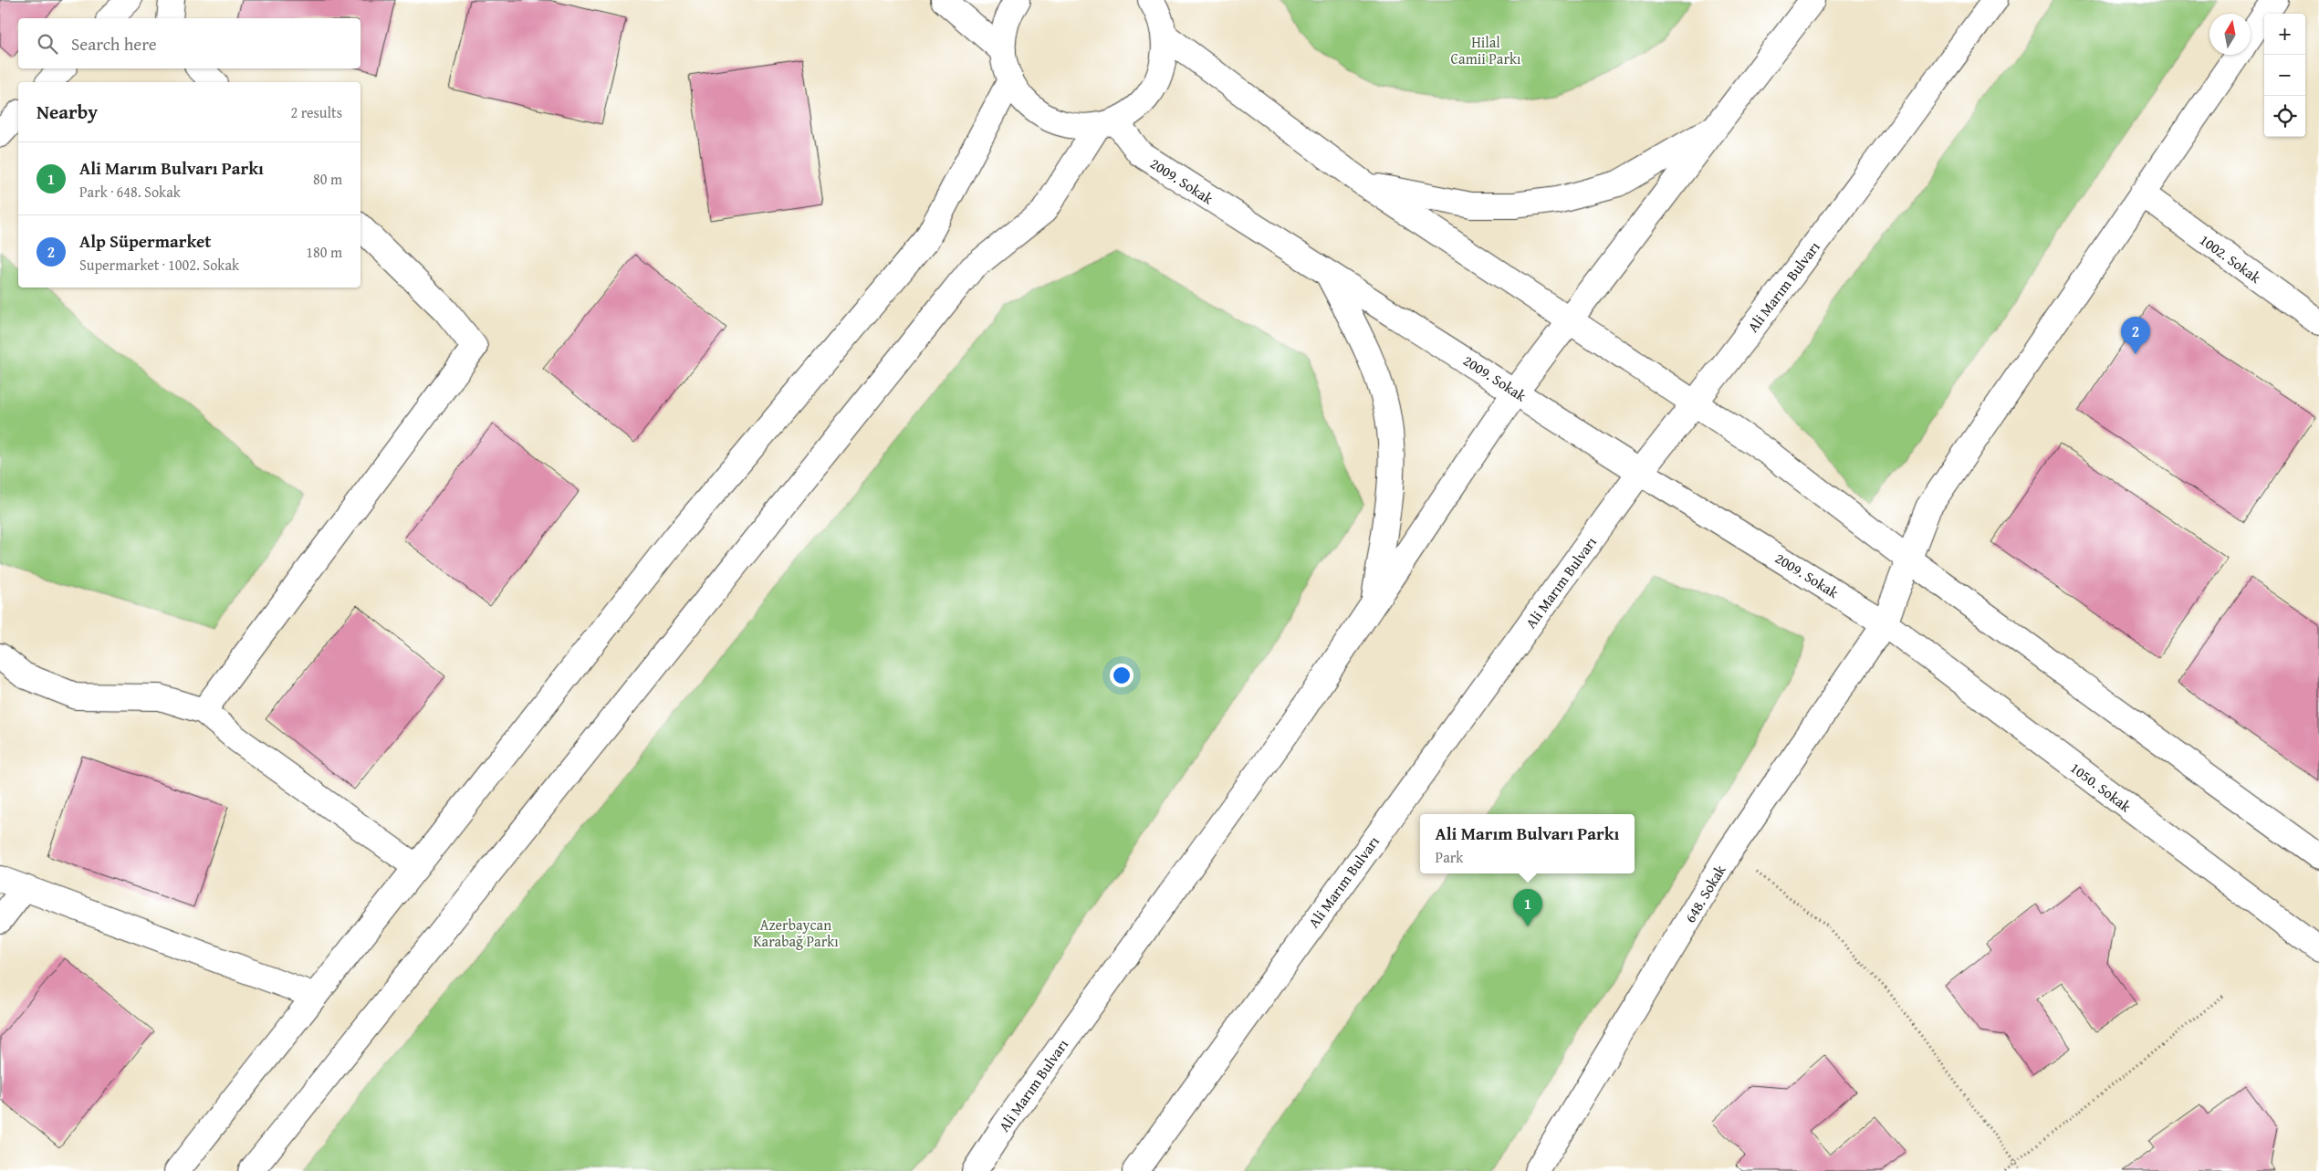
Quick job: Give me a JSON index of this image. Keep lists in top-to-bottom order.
{
  "streets": {
    "street": [
      "2009. Sokak",
      "1002. Sokak",
      "Ali Marım Bulvarı",
      "1050. Sokak",
      "648. Sokak"
    ]
  },
  "crossings": [
    ["2009. Sokak", "Ali Marım Bulvarı"],
    ["2009. Sokak", "1050. Sokak"],
    ["2009. Sokak", "648. Sokak"],
    ["1002. Sokak", "648. Sokak"],
    ["1050. Sokak", "648. Sokak"]
  ],
  "parks": ["Hilal Camii Parkı", "Azerbaycan Karabağ Parkı"],
  "north": "top",
  "page": {
    "map_buttons": ["+", "−"],
    "search": "Search here",
    "heading": ["Nearby", "2 results"],
    "list": [
      {
        "mark": "1",
        "name": "Ali Marım Bulvarı Parkı",
        "note": "Park · 648. Sokak",
        "value": "80 m"
      },
      {
        "mark": "2",
        "name": "Alp Süpermarket",
        "note": "Supermarket · 1002. Sokak",
        "value": "180 m"
      }
    ],
    "pins": ["2", "1"],
    "popup": ["Ali Marım Bulvarı Parkı", "Park"]
  }
}
